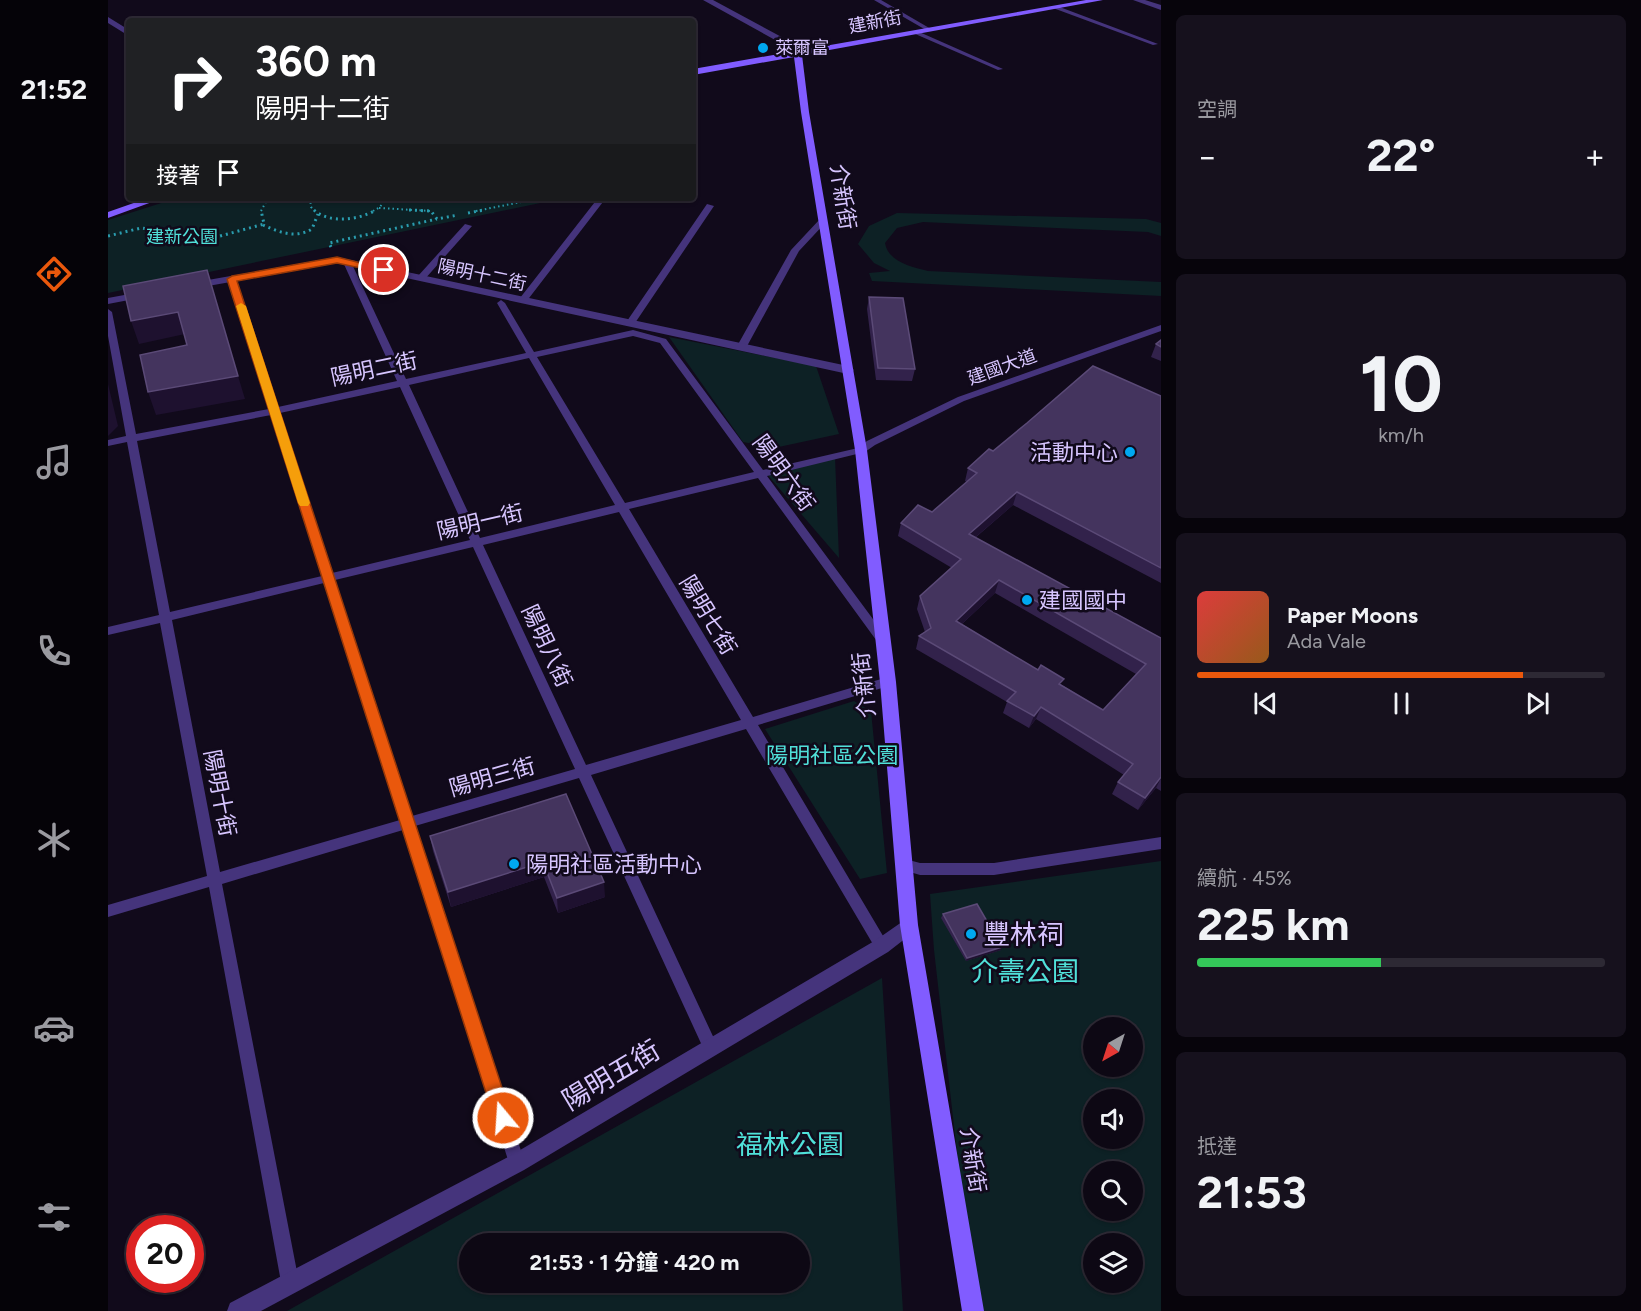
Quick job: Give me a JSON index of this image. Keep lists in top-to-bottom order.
{
  "streets": {
    "street": [
      "建新街",
      "介新街",
      "陽明十二街",
      "陽明五街"
    ],
    "lane": [
      "建國大道",
      "陽明二街",
      "陽明六街",
      "陽明一街",
      "陽明七街",
      "陽明八街",
      "陽明三街",
      "陽明十街"
    ]
  },
  "crossings": [
    ["建新街", "介新街"],
    ["介新街", "陽明十二街"],
    ["介新街", "建國大道"],
    ["介新街", "陽明六街"],
    ["介新街", "陽明一街"],
    ["介新街", "陽明三街"],
    ["介新街", "陽明五街"],
    ["陽明十二街", "陽明八街"],
    ["建國大道", "陽明一街"],
    ["陽明二街", "陽明六街"],
    ["陽明二街", "陽明七街"],
    ["陽明二街", "陽明八街"],
    ["陽明二街", "陽明十街"],
    ["陽明六街", "陽明一街"],
    ["陽明一街", "陽明七街"],
    ["陽明一街", "陽明八街"],
    ["陽明一街", "陽明十街"],
    ["陽明七街", "陽明三街"],
    ["陽明七街", "陽明五街"],
    ["陽明八街", "陽明三街"],
    ["陽明八街", "陽明五街"],
    ["陽明三街", "陽明十街"],
    ["陽明十街", "陽明五街"]
  ],
  "parks": [
    "建新公園",
    "陽明社區公園",
    "介壽公園",
    "福林公園"
  ],
  "places": [
    "萊爾富",
    "活動中心",
    "建國國中",
    "陽明社區活動中心",
    "豐林祠"
  ],
  "north": "bottom left",
  "page": {
    "tabs": "21:52",
    "tile": [
      "空調",
      ["10", "km/h"],
      ["續航 · 45%", "225 km"],
      ["抵達", "21:53"]
    ],
    "turn": ["360 m", "陽明十二街"],
    "heat": ["−", "22°", "+"],
    "then": "接著",
    "song": ["Paper Moons", "Ada Vale"],
    "limit": "20",
    "trip": "21:53 · 1 分鐘 · 420 m"
  }
}
